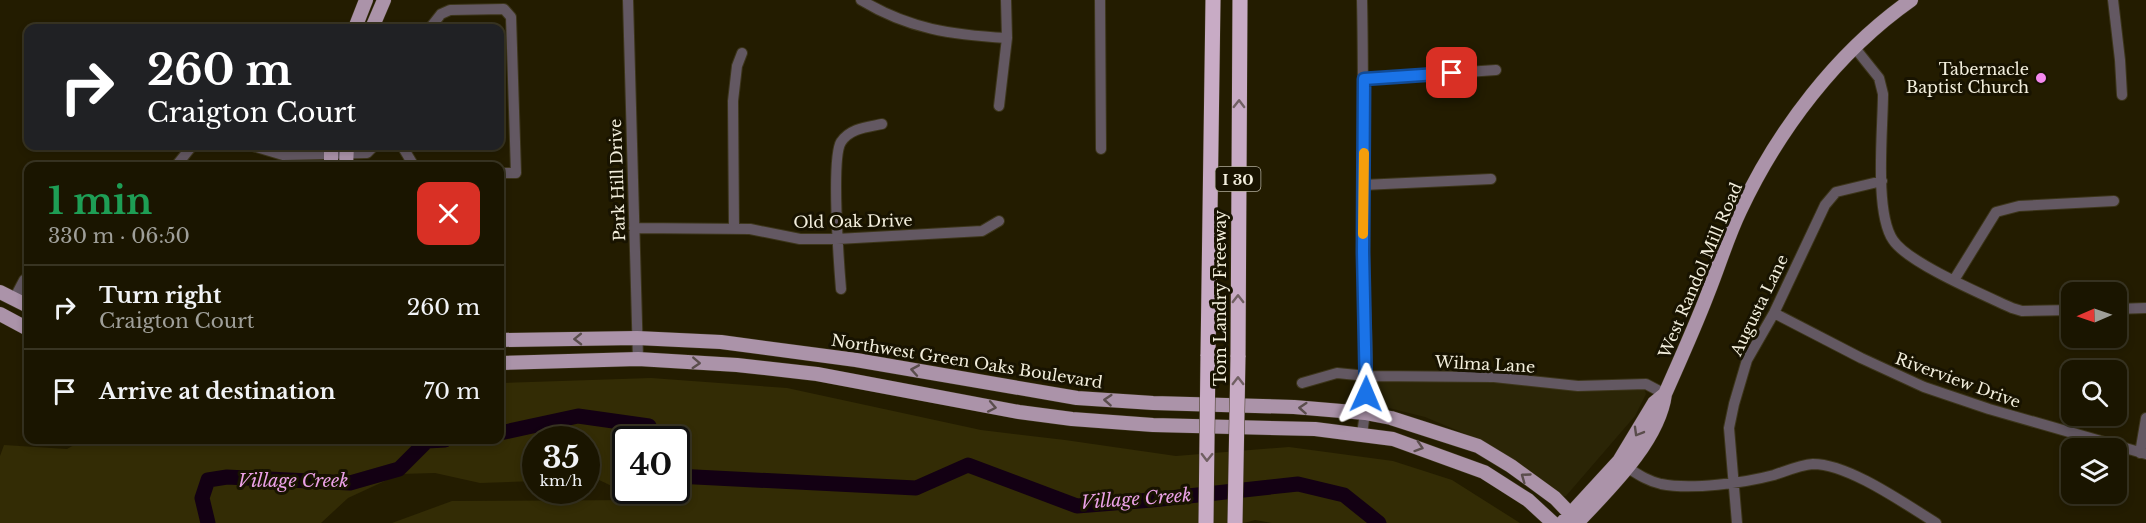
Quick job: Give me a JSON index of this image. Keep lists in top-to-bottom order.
{
  "streets": {
    "highway": ["I 30", "Tom Landry Freeway"],
    "main road": ["West Randol Mill Road", "Northwest Green Oaks Boulevard"],
    "street": [
      "Park Hill Drive",
      "Old Oak Drive",
      "Augusta Lane",
      "Wilma Lane",
      "Riverview Drive"
    ]
  },
  "crossings": [
    ["Park Hill Drive", "Old Oak Drive"],
    ["Park Hill Drive", "Northwest Green Oaks Boulevard"],
    ["West Randol Mill Road", "Northwest Green Oaks Boulevard"],
    ["West Randol Mill Road", "Wilma Lane"],
    ["Augusta Lane", "Riverview Drive"]
  ],
  "water": ["Village Creek"],
  "places": ["Tabernacle Baptist Church"],
  "north": "left",
  "page": {
    "turn": ["260 m", "Craigton Court"],
    "heading": ["1 min", "330 m · 06:50"],
    "list": [
      {
        "name": "Turn right",
        "note": "Craigton Court",
        "value": "260 m"
      },
      {
        "name": "Arrive at destination",
        "value": "70 m"
      }
    ],
    "speed": "35 km/h",
    "limit": "40"
  }
}
